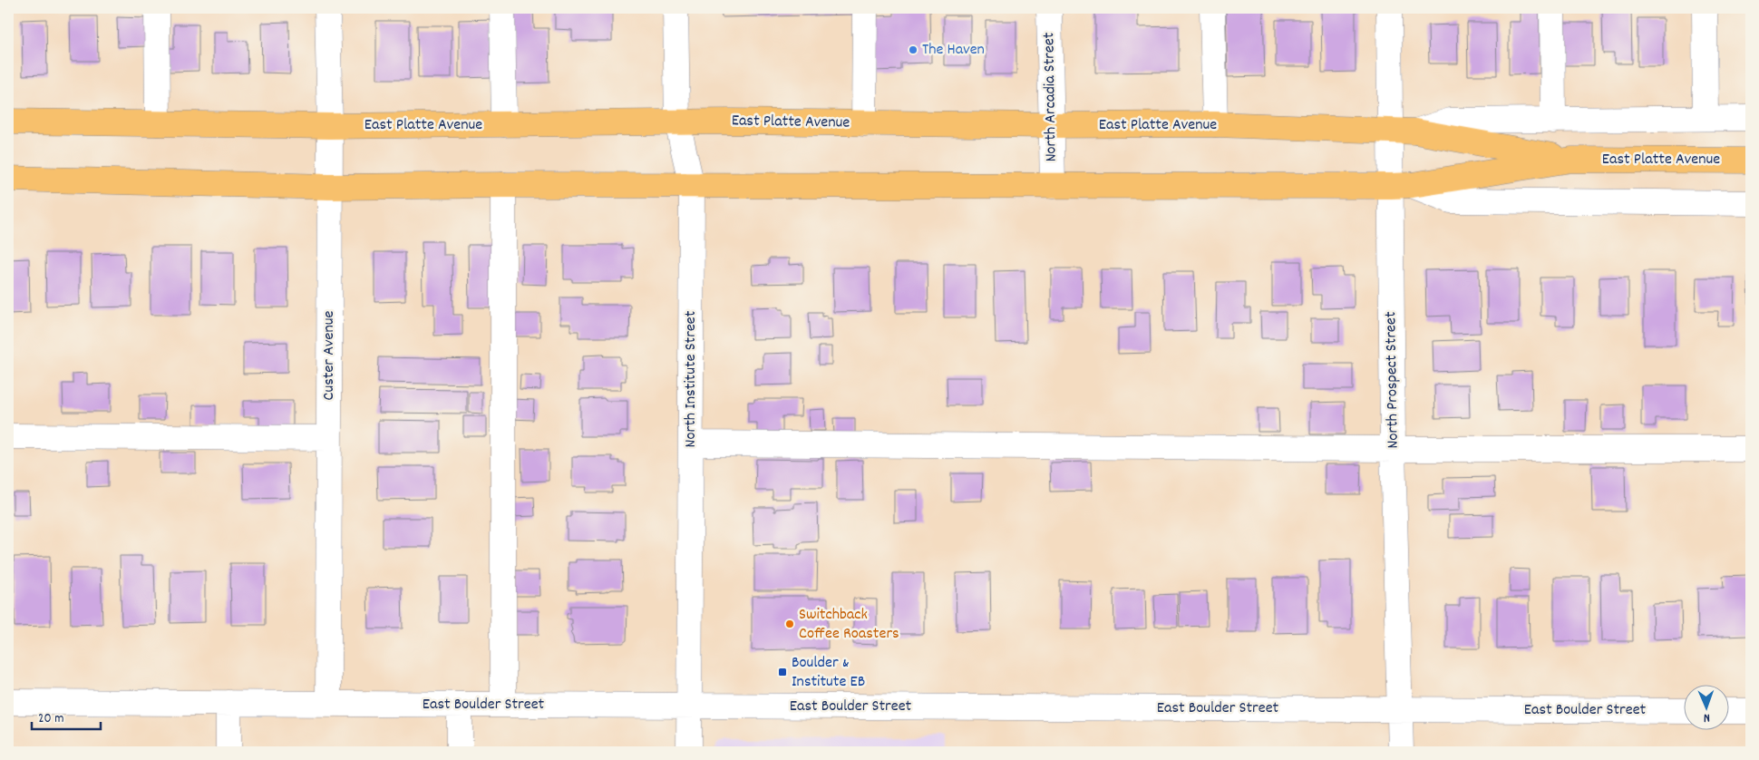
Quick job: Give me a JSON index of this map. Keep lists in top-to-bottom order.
{
  "streets": {
    "main road": ["East Platte Avenue"],
    "street": [
      "North Arcadia Street",
      "Custer Avenue",
      "North Institute Street",
      "North Prospect Street",
      "East Boulder Street"
    ]
  },
  "crossings": [
    ["North Arcadia Street", "East Platte Avenue"],
    ["East Platte Avenue", "Custer Avenue"],
    ["East Platte Avenue", "North Institute Street"],
    ["East Platte Avenue", "North Prospect Street"],
    ["Custer Avenue", "East Boulder Street"],
    ["North Institute Street", "East Boulder Street"],
    ["North Prospect Street", "East Boulder Street"]
  ],
  "places": {
    "other": ["The Haven", "Switchback Coffee Roasters"],
    "transit": ["Boulder & Institute EB"]
  },
  "scale_bar": "20 m",
  "north": "bottom"
}
